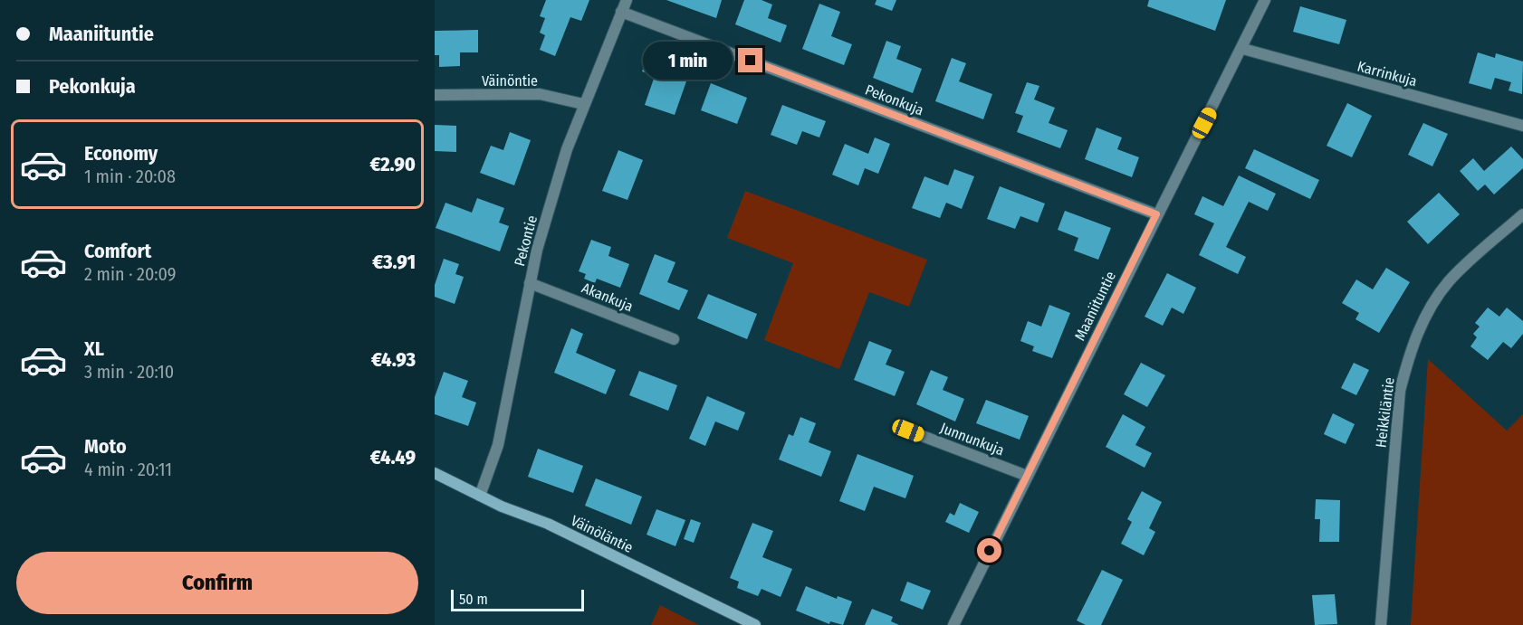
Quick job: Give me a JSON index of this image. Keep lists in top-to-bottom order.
{
  "streets": {
    "street": [
      "Karrinkuja",
      "Väinöntie",
      "Pekonkuja",
      "Pekontie",
      "Akankuja",
      "Maaniituntie",
      "Heikkiläntie",
      "Junnunkuja",
      "Väinöläntie"
    ]
  },
  "crossings": [
    ["Karrinkuja", "Maaniituntie"],
    ["Väinöntie", "Pekontie"],
    ["Pekonkuja", "Pekontie"],
    ["Pekonkuja", "Maaniituntie"],
    ["Pekontie", "Akankuja"],
    ["Pekontie", "Väinöläntie"],
    ["Maaniituntie", "Junnunkuja"]
  ],
  "scale_bar": "50 m",
  "page": {
    "banner": ["Maaniituntie", "Pekonkuja"],
    "bubble": "1 min",
    "list": [
      {
        "name": "Economy",
        "note": "1 min · 20:08",
        "value": "€2.90"
      },
      {
        "name": "Comfort",
        "note": "2 min · 20:09",
        "value": "€3.91"
      },
      {
        "name": "XL",
        "note": "3 min · 20:10",
        "value": "€4.93"
      },
      {
        "name": "Moto",
        "note": "4 min · 20:11",
        "value": "€4.49"
      }
    ],
    "buttons": "Confirm",
    "scale": "50 m"
  }
}
